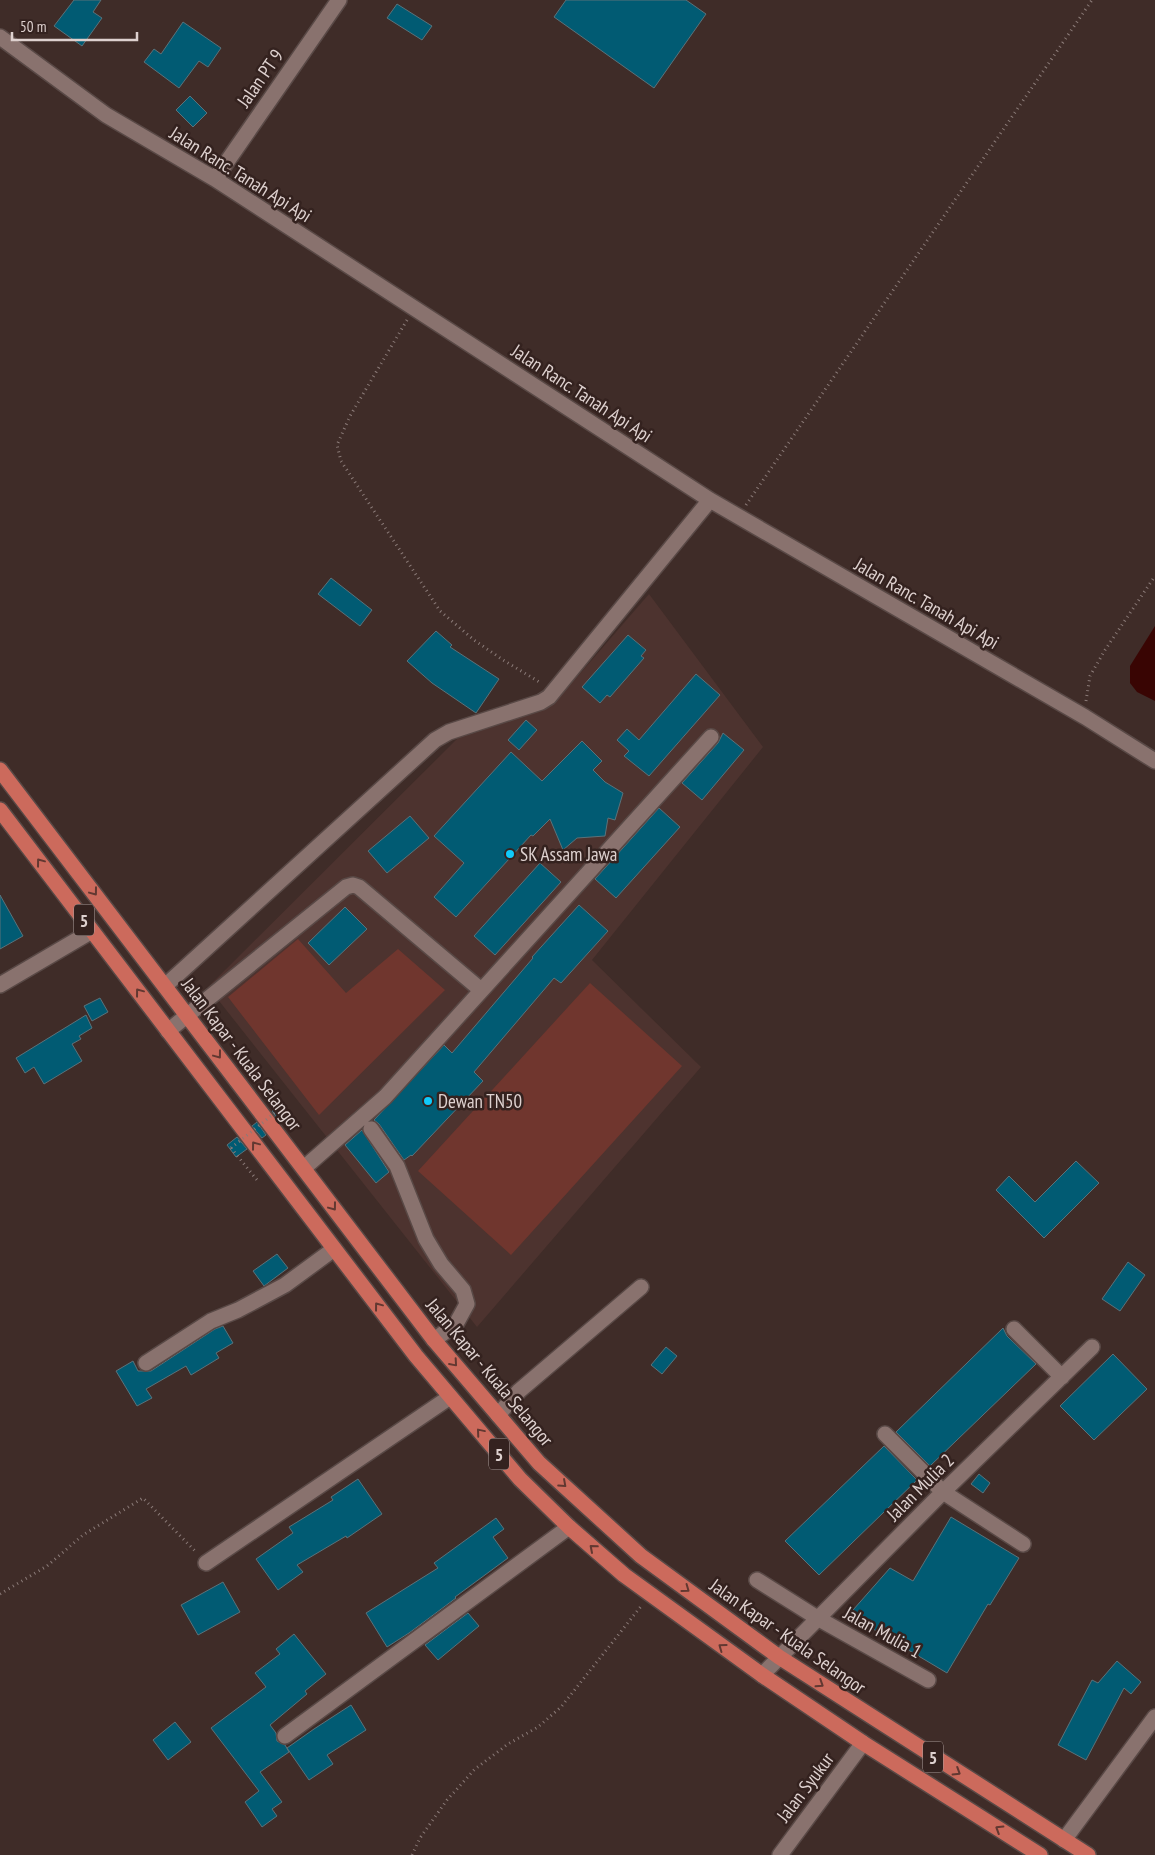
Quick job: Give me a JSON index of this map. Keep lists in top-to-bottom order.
{
  "streets": {
    "highway": ["5", "Jalan Kapar - Kuala Selangor"],
    "street": [
      "Jalan PT 9",
      "Jalan Ranc. Tanah Api Api",
      "Jalan Mulia 2",
      "Jalan Mulia 1",
      "Jalan Syukur"
    ]
  },
  "crossings": [
    ["Jalan PT 9", "Jalan Ranc. Tanah Api Api"],
    ["5", "Jalan Mulia 2"],
    ["5", "Jalan Syukur"],
    ["Jalan Kapar - Kuala Selangor", "Jalan Mulia 2"],
    ["Jalan Mulia 2", "Jalan Mulia 1"]
  ],
  "places": ["SK Assam Jawa", "Dewan TN50"],
  "scale_bar": "50 m"
}
